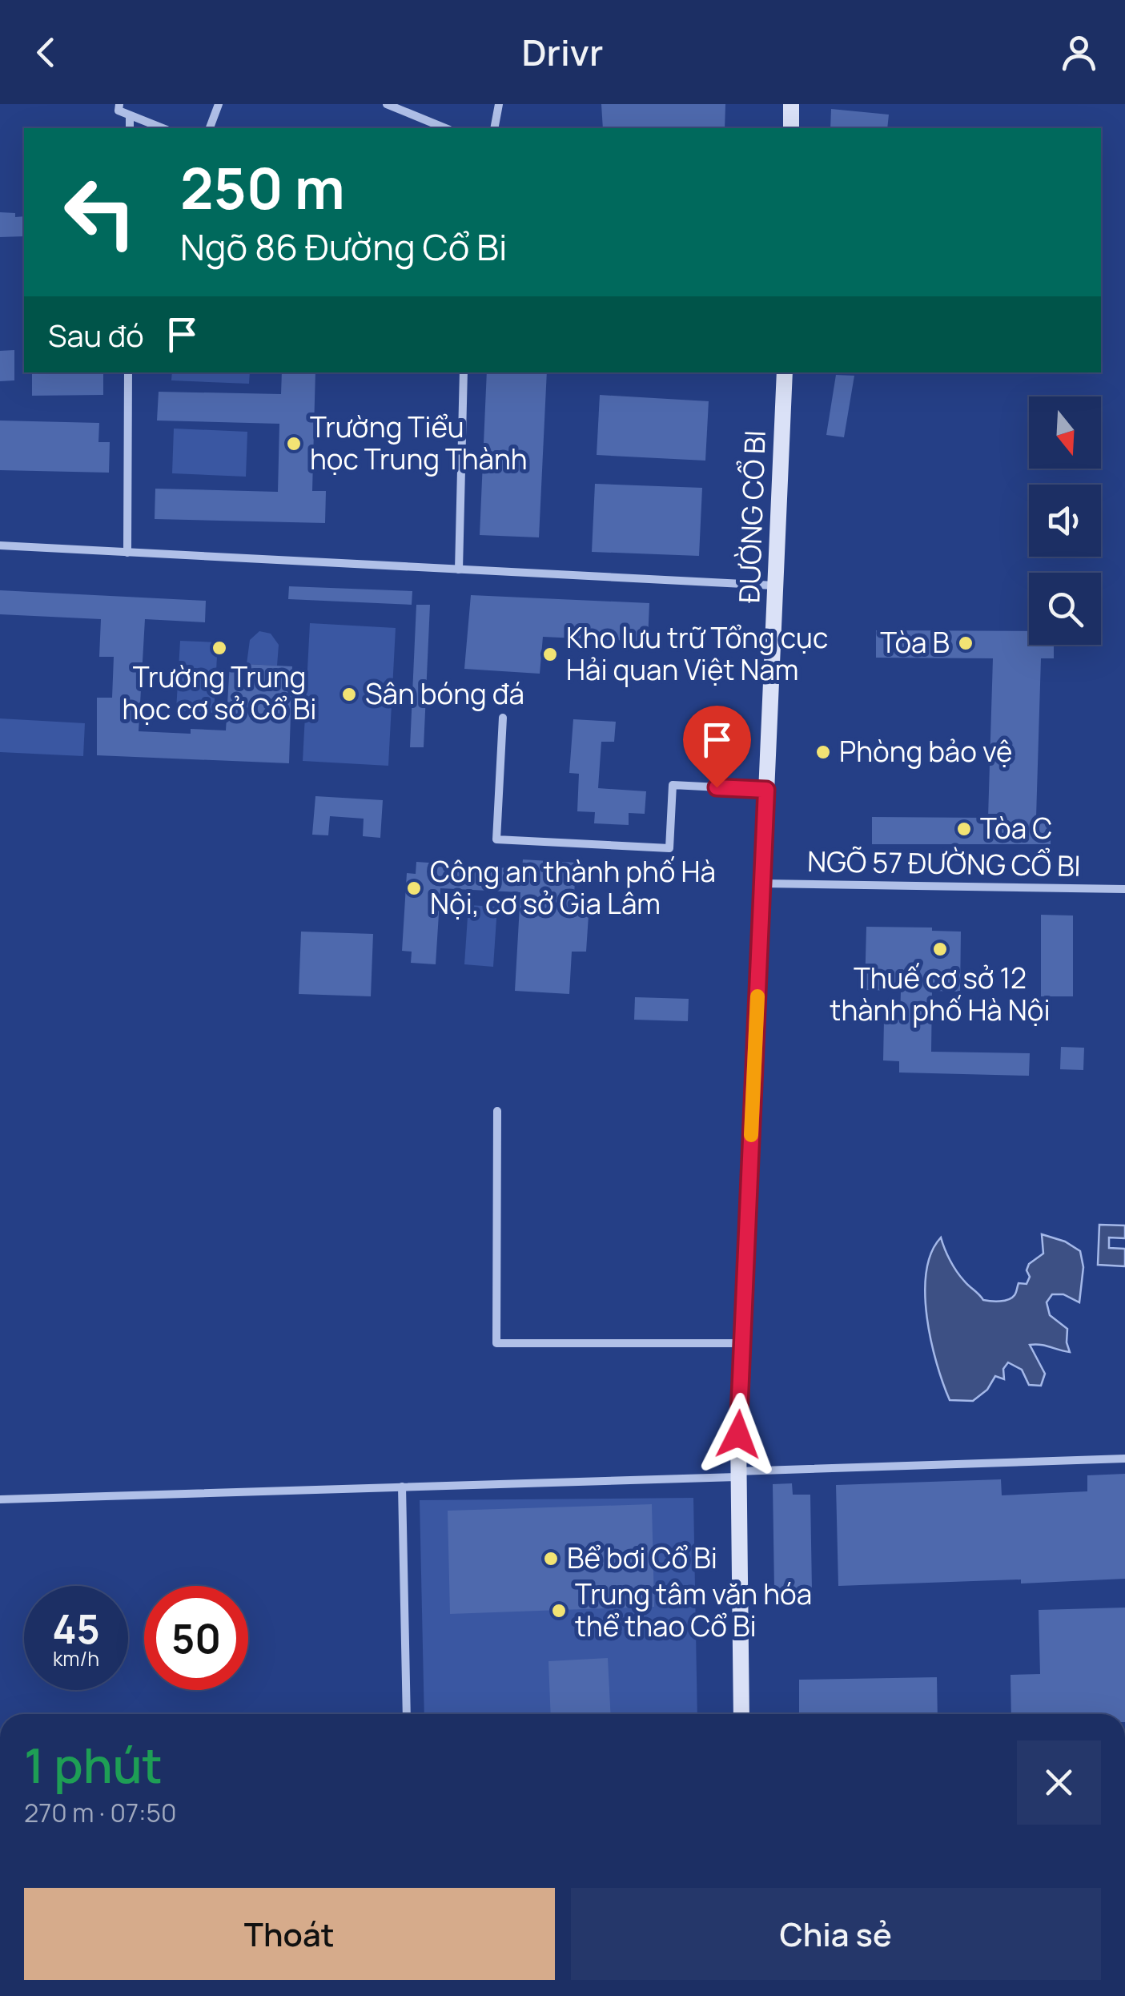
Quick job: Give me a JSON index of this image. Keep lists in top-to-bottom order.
{
  "streets": {
    "main road": ["ĐƯỜNG CỔ BI"],
    "street": ["NGÕ 57 ĐƯỜNG CỔ BI"]
  },
  "crossings": [
    ["ĐƯỜNG CỔ BI", "NGÕ 57 ĐƯỜNG CỔ BI"]
  ],
  "places": [
    "Trường Tiểu học Trung Thành",
    "Tòa B",
    "Trường Trung học cơ sở Cổ Bi",
    "Kho lưu trữ Tổng cục Hải quan Việt Nam",
    "Sân bóng đá",
    "Phòng bảo vệ",
    "Tòa C",
    "Công an thành phố Hà Nội, cơ sở Gia Lâm",
    "Thuế cơ sở 12 thành phố Hà Nội",
    "Bể bơi Cổ Bi",
    "Trung tâm văn hóa thể thao Cổ Bi"
  ],
  "north": "bottom",
  "page": {
    "header": "Drivr",
    "turn": ["250 m", "Ngõ 86 Đường Cổ Bi"],
    "then": "Sau đó",
    "speed": "45 km/h",
    "limit": "50",
    "heading": ["1 phút", "270 m · 07:50"],
    "buttons": ["Thoát", "Chia sẻ"]
  }
}
